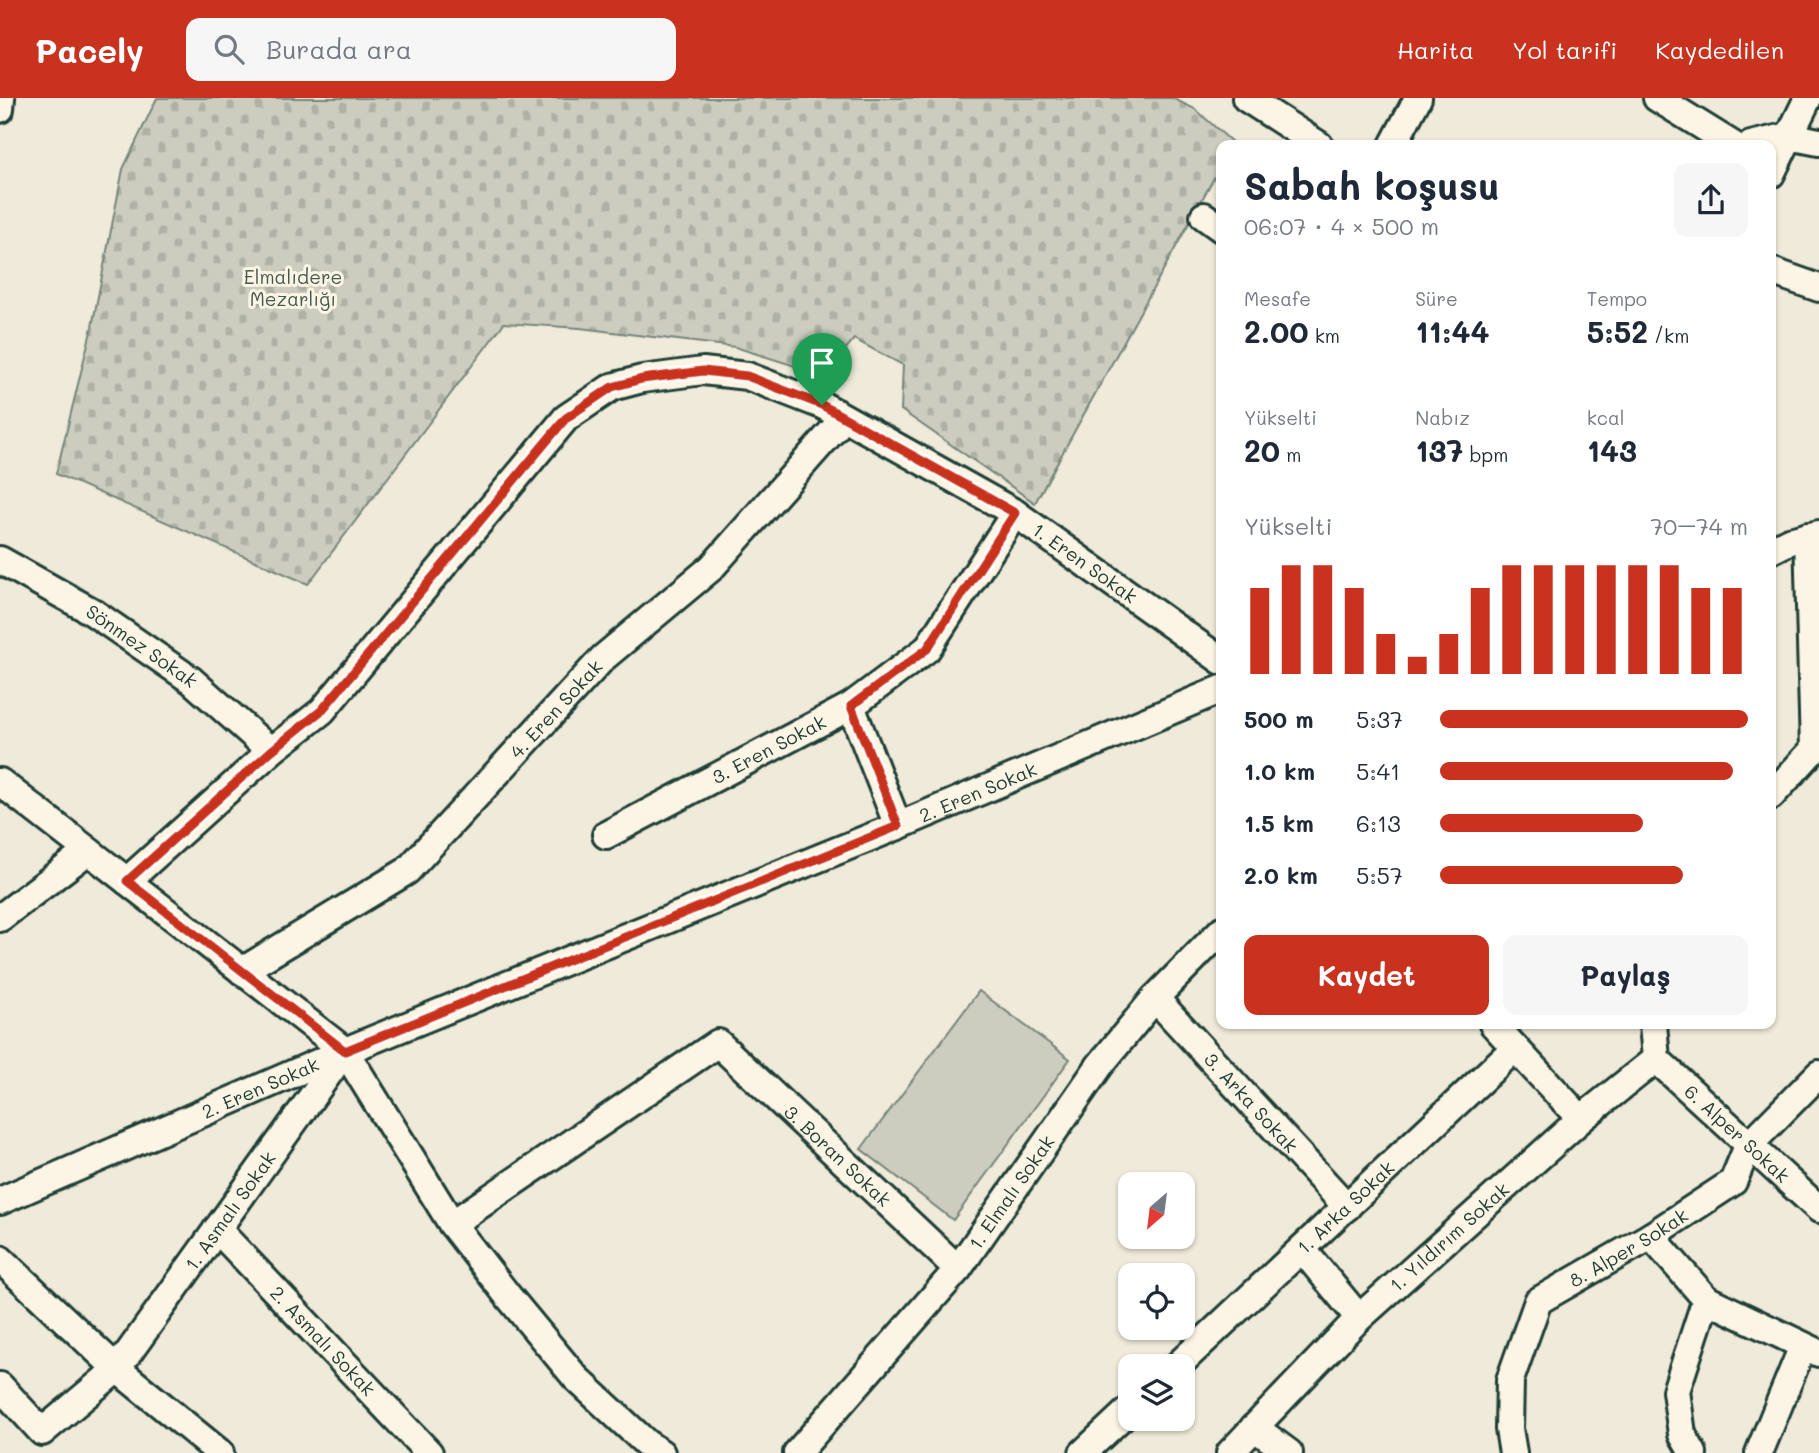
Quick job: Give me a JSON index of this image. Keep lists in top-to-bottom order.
{
  "streets": {
    "street": [
      "1. Eren Sokak",
      "Sönmez Sokak",
      "4. Eren Sokak",
      "3. Eren Sokak",
      "2. Eren Sokak",
      "3. Arka Sokak",
      "6. Alper Sokak",
      "3. Boran Sokak",
      "1. Elmalı Sokak",
      "1. Arka Sokak",
      "1. Asmalı Sokak",
      "1. Yıldırım Sokak",
      "8. Alper Sokak",
      "2. Asmalı Sokak"
    ]
  },
  "crossings": [
    ["1. Eren Sokak", "Sönmez Sokak"],
    ["1. Eren Sokak", "4. Eren Sokak"],
    ["1. Eren Sokak", "3. Eren Sokak"],
    ["2. Eren Sokak", "1. Asmalı Sokak"],
    ["3. Arka Sokak", "1. Elmalı Sokak"],
    ["3. Arka Sokak", "1. Arka Sokak"],
    ["6. Alper Sokak", "1. Yıldırım Sokak"],
    ["6. Alper Sokak", "8. Alper Sokak"],
    ["3. Boran Sokak", "1. Elmalı Sokak"],
    ["1. Asmalı Sokak", "2. Asmalı Sokak"]
  ],
  "parks": ["Elmalıdere Mezarlığı"],
  "north": "bottom left",
  "page": {
    "header": "Pacely",
    "search": "Burada ara",
    "nav": ["Harita", "Yol tarifi", "Kaydedilen"],
    "heading": ["Sabah koşusu", "06:07 · 4 × 500 m"],
    "stats": [
      ["Mesafe", "2.00 km"],
      ["Süre", "11:44"],
      ["Tempo", "5:52 /km"],
      ["Yükselti", "20 m"],
      ["Nabız", "137 bpm"],
      ["kcal", "143"]
    ],
    "chart": ["Yükselti", "70–74 m"],
    "list": [
      {
        "name": "500 m",
        "note": "5:37"
      },
      {
        "name": "1.0 km",
        "note": "5:41"
      },
      {
        "name": "1.5 km",
        "note": "6:13"
      },
      {
        "name": "2.0 km",
        "note": "5:57"
      }
    ],
    "buttons": ["Kaydet", "Paylaş"]
  }
}
